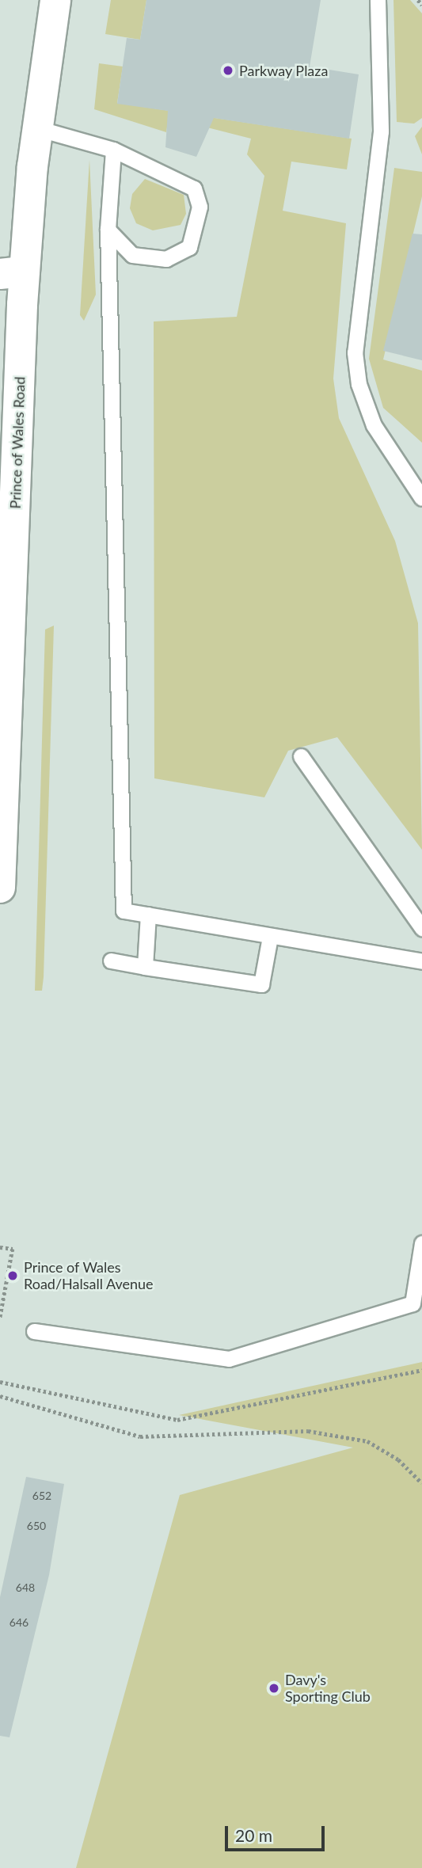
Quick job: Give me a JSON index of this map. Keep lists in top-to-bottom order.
{
  "streets": {
    "highway": ["Prince of Wales Road"]
  },
  "places": ["Parkway Plaza", "Prince of Wales Road/Halsall Avenue", "Davy's Sporting Club"],
  "house_numbers": [
    "652",
    "650",
    "648",
    "646"
  ],
  "scale_bar": "20 m"
}
